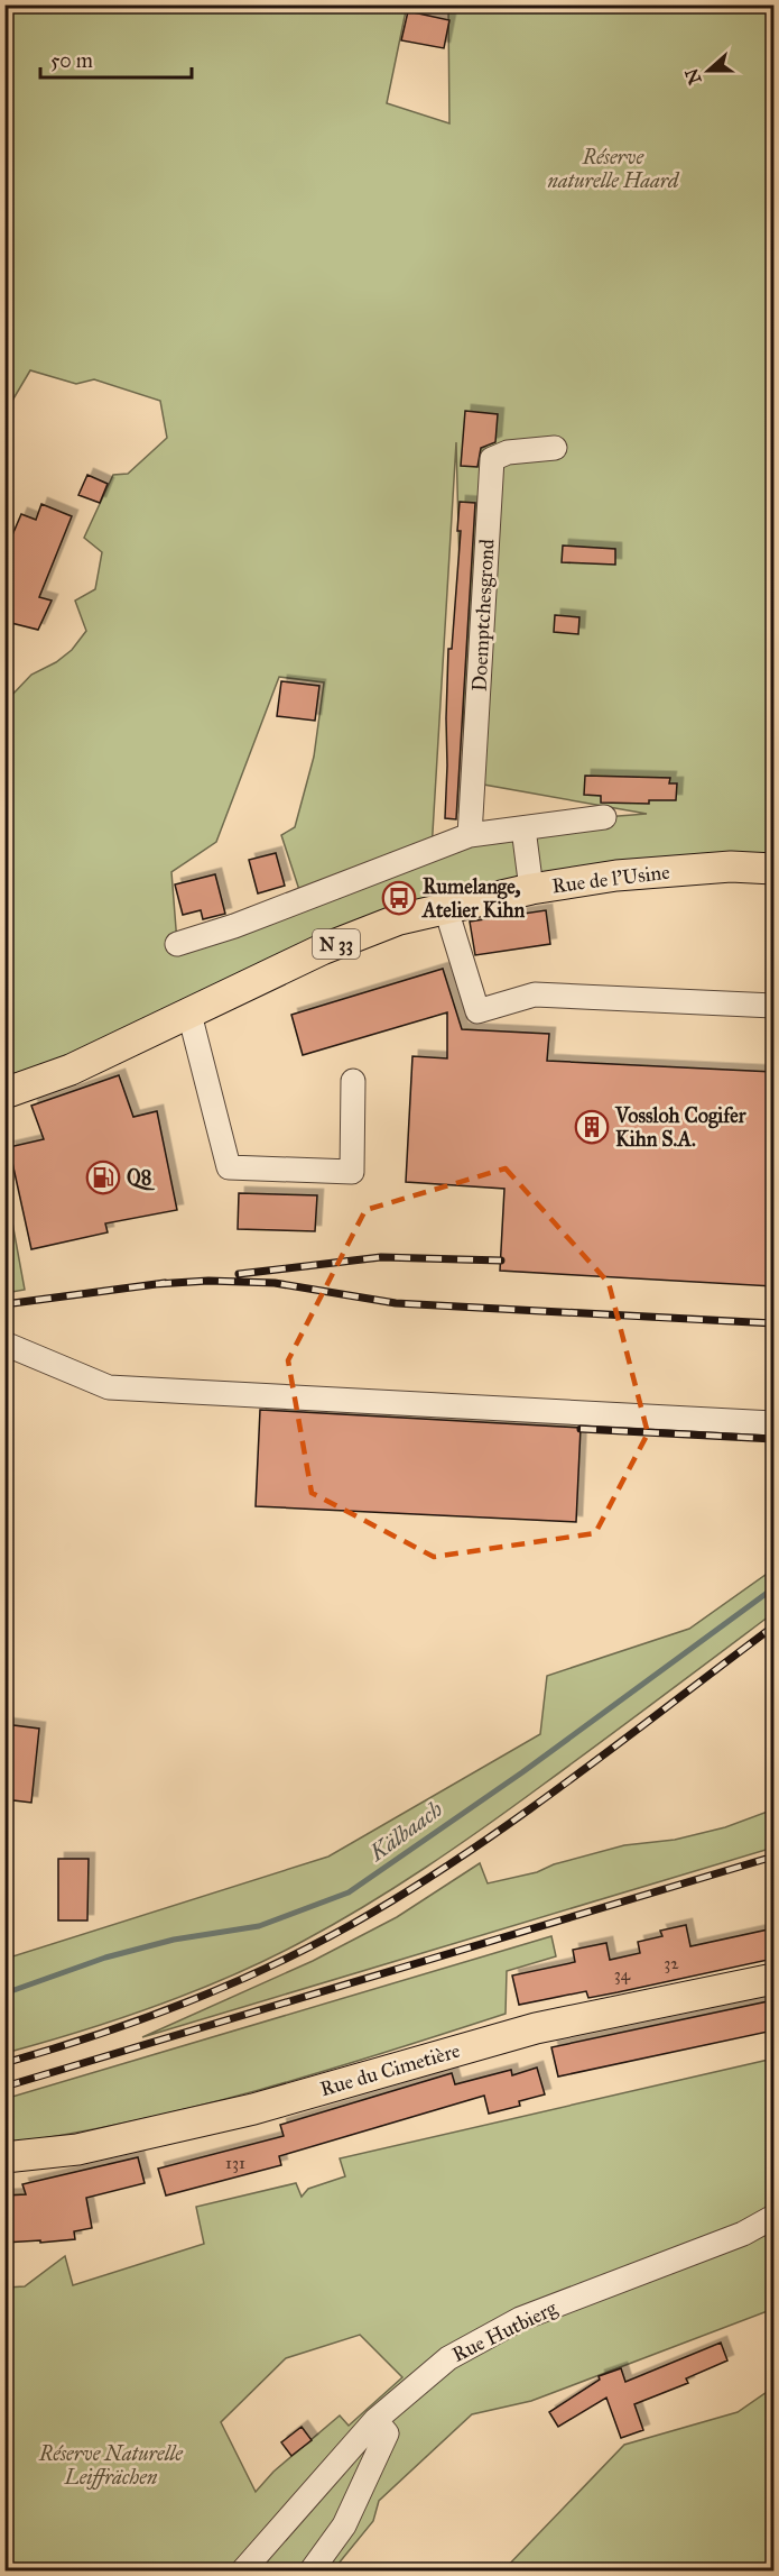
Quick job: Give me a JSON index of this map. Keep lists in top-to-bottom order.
{
  "streets": {
    "main road": ["Rue de l'Usine", "N 33", "Rue du Cimetière"],
    "street": ["Doemptchesgrond", "Rue Hutbierg"]
  },
  "water": ["Kälbaach"],
  "parks": ["Réserve naturelle Haard", "Réserve Naturelle Leiffrächen"],
  "places": {
    "bus stop": ["Rumelange, Atelier Kihn"],
    "building": ["Vossloh Cogifer Kihn S.A."],
    "fuel station": ["Q8"]
  },
  "house_numbers": ["32", "34", "131"],
  "scale_bar": "50 m",
  "north": "left"
}
